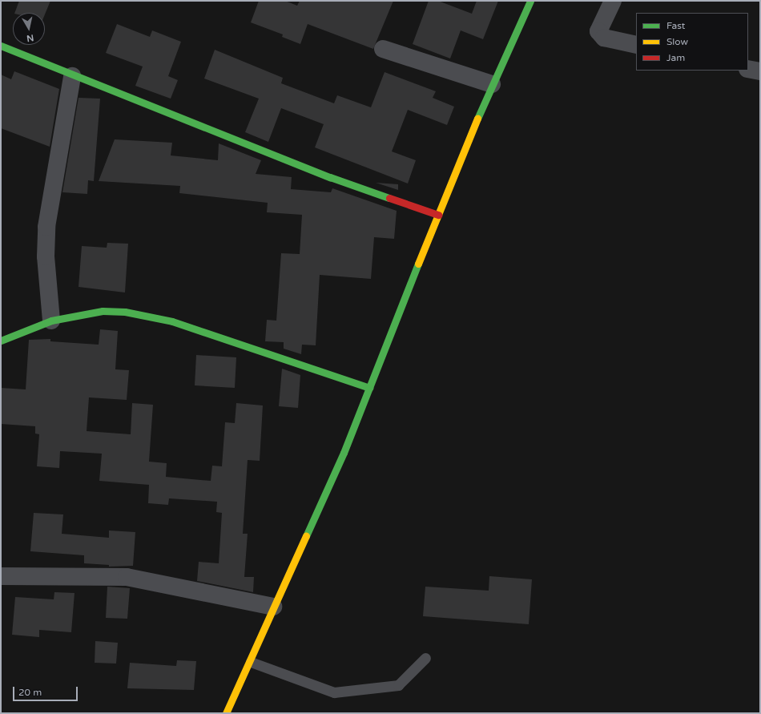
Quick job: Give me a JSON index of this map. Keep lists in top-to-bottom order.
{
  "legend": ["Fast", "Slow", "Jam"],
  "scale_bar": "20 m",
  "north": "bottom"
}
